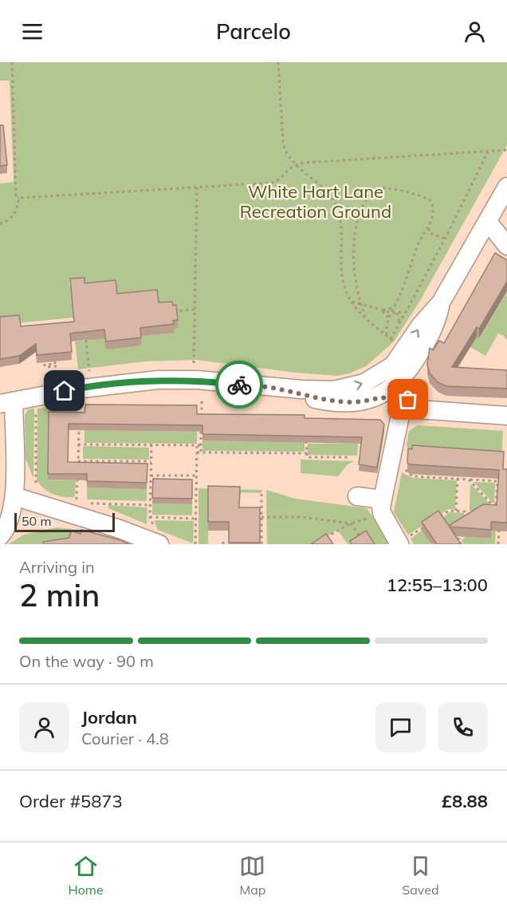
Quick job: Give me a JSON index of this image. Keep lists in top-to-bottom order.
{
  "parks": ["White Hart Lane Recreation Ground"],
  "scale_bar": "50 m",
  "page": {
    "header": "Parcelo",
    "scale": "50 m",
    "heading": ["2 min", "Arriving in", "12:55–13:00"],
    "panel": [
      "Jordan",
      "Courier · 4.8",
      "Order #5873",
      "£8.88"
    ],
    "bar": "On the way · 90 m",
    "tabs": ["Home", "Map", "Saved"]
  }
}
